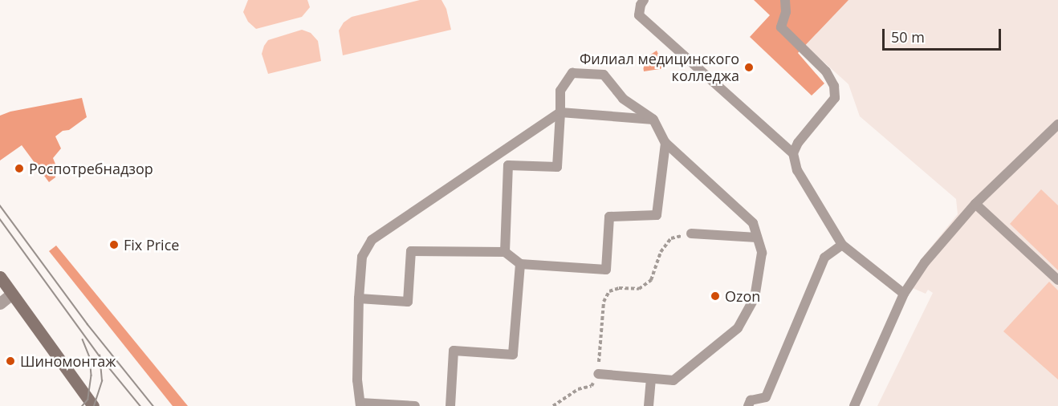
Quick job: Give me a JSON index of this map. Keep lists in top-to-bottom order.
{
  "places": [
    "Филиал медицинского колледжа",
    "Роспотребнадзор",
    "Fix Price",
    "Ozon",
    "Шиномонтаж"
  ],
  "scale_bar": "50 m"
}
